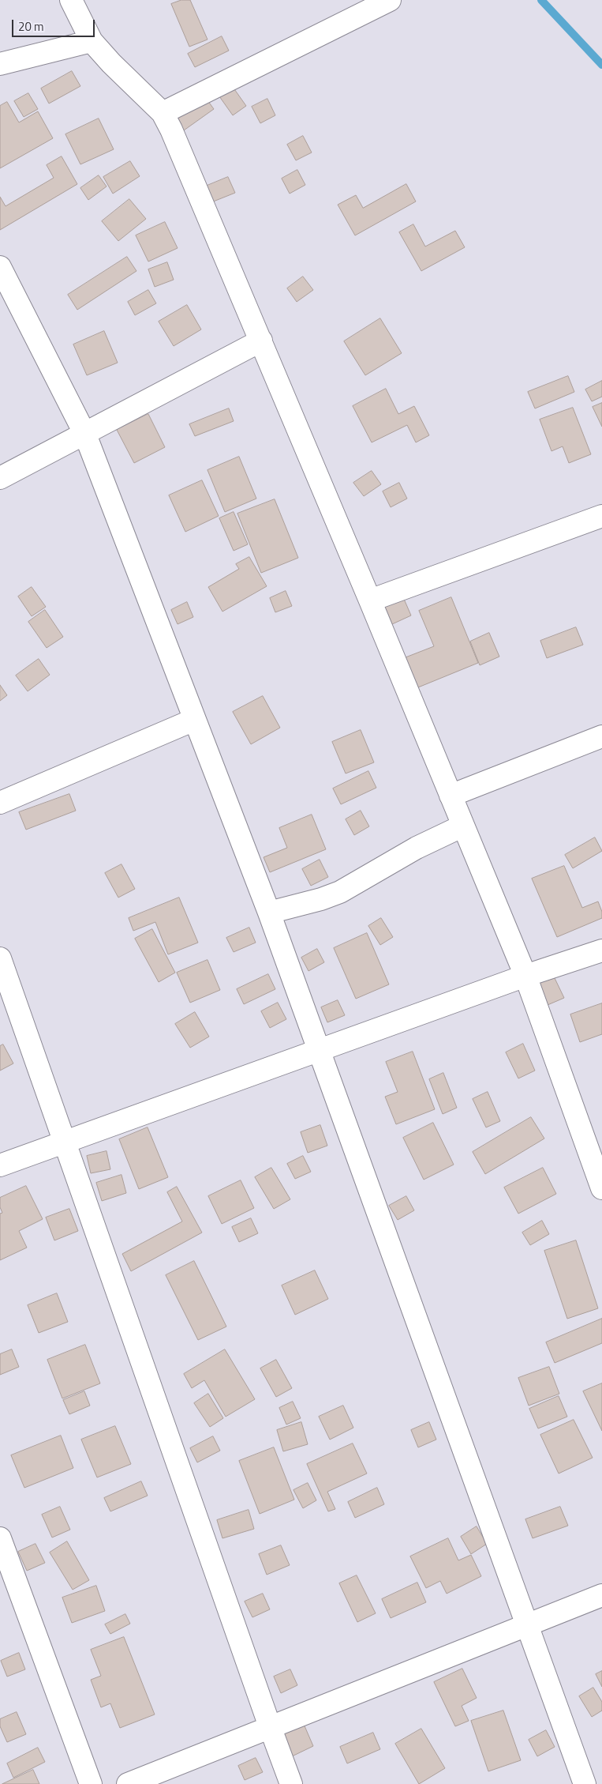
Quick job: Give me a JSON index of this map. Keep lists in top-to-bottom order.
{
  "scale_bar": "20 m"
}
